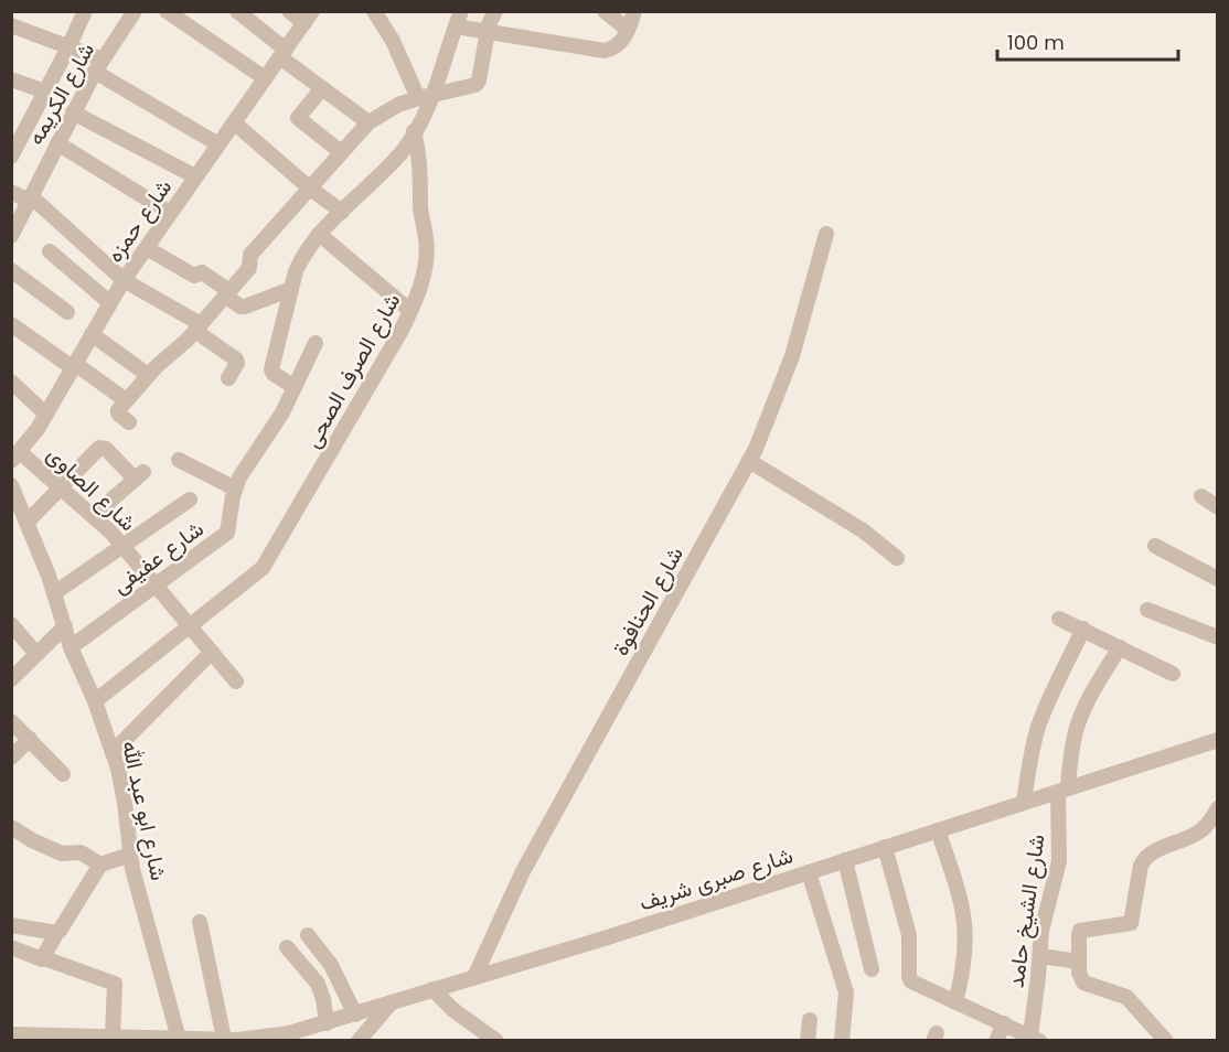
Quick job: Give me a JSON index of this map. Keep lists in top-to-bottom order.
{
  "streets": {
    "street": [
      "شارع الكريمه",
      "شارع حمزه",
      "شارع الصرف الصحى",
      "شارع الصاوى",
      "شارع عفيفى",
      "شارع الحنافوة",
      "شارع ابو عبد الله",
      "شارع صبرى شريف",
      "شارع الشيخ حامد"
    ]
  },
  "crossings": [
    ["شارع حمزه", "شارع الصاوى"],
    ["شارع الصرف الصحى", "شارع الصاوى"],
    ["شارع الصرف الصحى", "شارع ابو عبد الله"],
    ["شارع الصاوى", "شارع عفيفى"],
    ["شارع عفيفى", "شارع ابو عبد الله"],
    ["شارع الحنافوة", "شارع صبرى شريف"],
    ["شارع ابو عبد الله", "شارع صبرى شريف"],
    ["شارع صبرى شريف", "شارع الشيخ حامد"]
  ],
  "scale_bar": "100 m"
}
